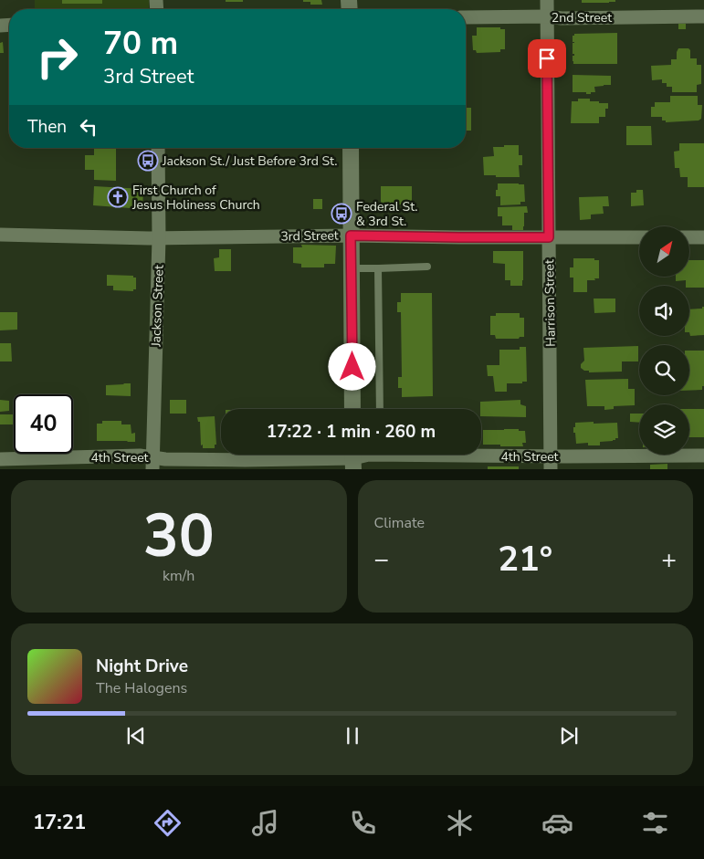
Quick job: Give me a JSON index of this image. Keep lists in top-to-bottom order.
{
  "streets": {
    "street": [
      "2nd Street",
      "3rd Street",
      "Harrison Street",
      "Jackson Street",
      "4th Street"
    ]
  },
  "crossings": [
    ["2nd Street", "Harrison Street"],
    ["3rd Street", "Harrison Street"],
    ["3rd Street", "Jackson Street"],
    ["Harrison Street", "4th Street"],
    ["Jackson Street", "4th Street"]
  ],
  "places": {
    "bus stop": ["Jackson St./ Just Before 3rd St.", "Federal St. & 3rd St."],
    "church": ["First Church of Jesus Holiness Church"]
  },
  "north": "top right",
  "page": {
    "turn": ["70 m", "3rd Street"],
    "then": "Then",
    "limit": "40",
    "trip": "17:22 · 1 min · 260 m",
    "tile": [
      ["30", "km/h"],
      "Climate"
    ],
    "heat": ["−", "21°", "+"],
    "song": ["Night Drive", "The Halogens"],
    "tabs": "17:21"
  }
}
